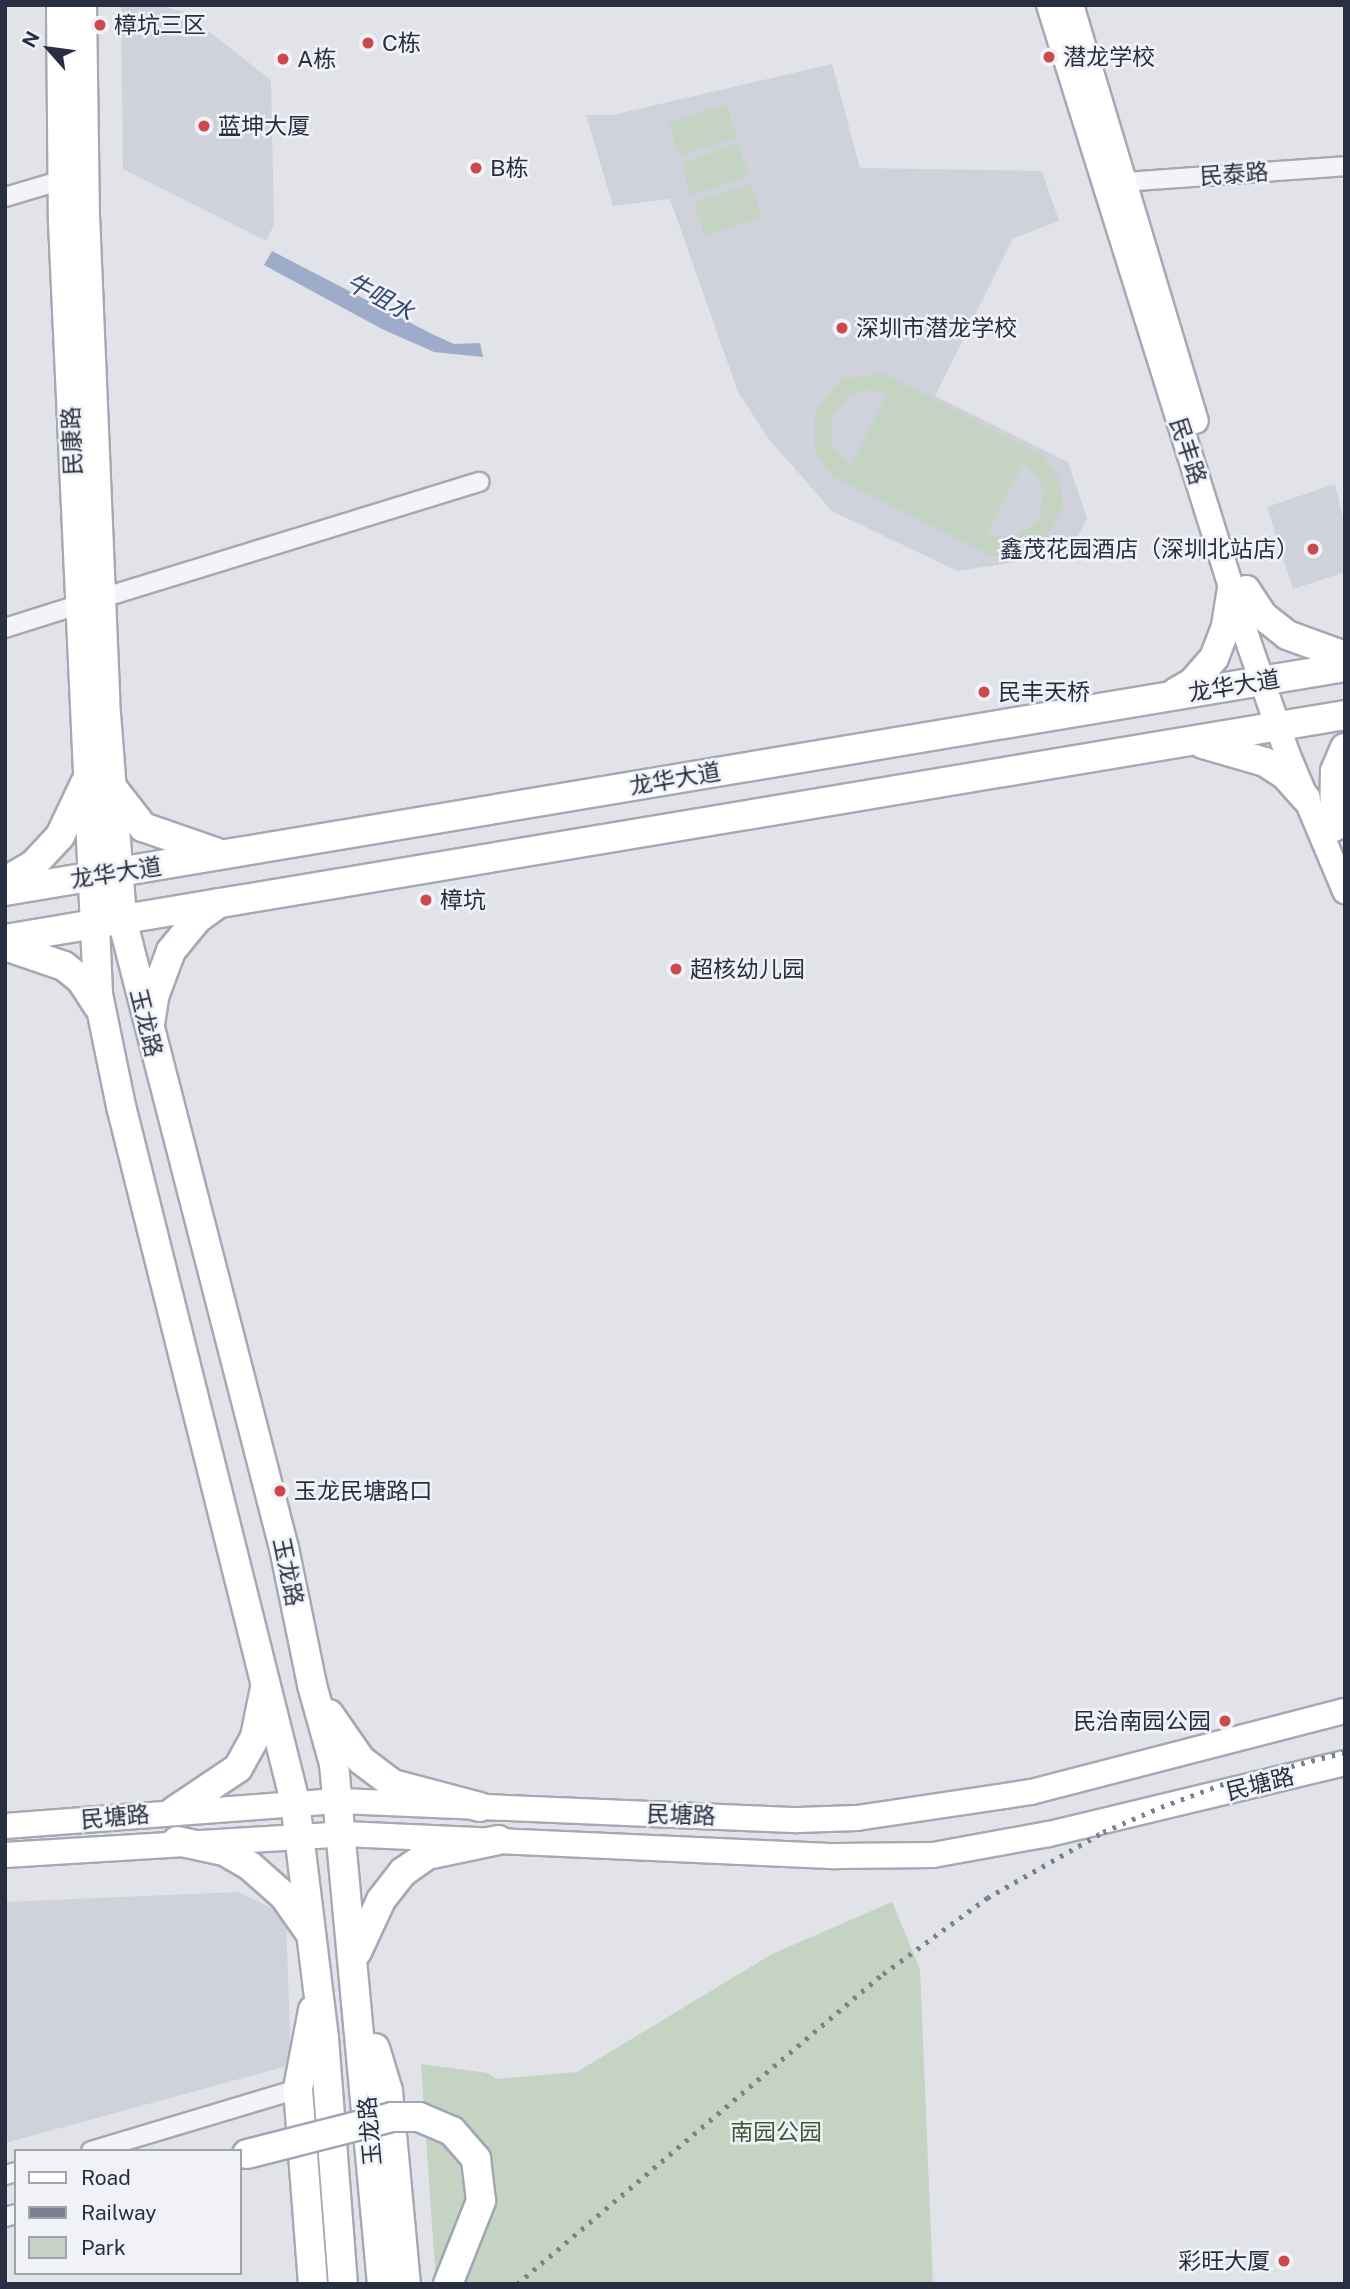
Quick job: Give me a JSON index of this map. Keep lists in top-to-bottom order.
{
  "streets": {
    "main road": [
      "民康路",
      "民丰路",
      "龙华大道",
      "玉龙路",
      "民塘路"
    ],
    "street": ["民泰路"]
  },
  "crossings": [
    ["民泰路", "民丰路"],
    ["民康路", "龙华大道"],
    ["民康路", "玉龙路"],
    ["民丰路", "龙华大道"],
    ["龙华大道", "玉龙路"],
    ["玉龙路", "民塘路"]
  ],
  "water": ["牛咀水"],
  "parks": ["南园公园"],
  "places": [
    "樟坑三区",
    "C栋",
    "潜龙学校",
    "A栋",
    "蓝坤大厦",
    "B栋",
    "深圳市潜龙学校",
    "鑫茂花园酒店（深圳北站店）",
    "民丰天桥",
    "樟坑",
    "超核幼儿园",
    "玉龙民塘路口",
    "民治南园公园",
    "彩旺大厦"
  ],
  "legend": ["Road", "Railway", "Park"],
  "north": "top left"
}
